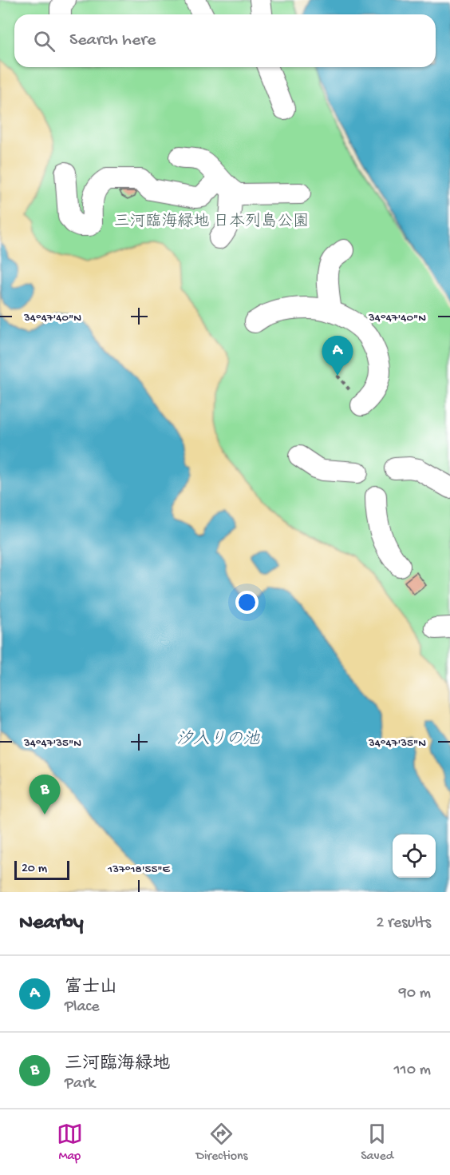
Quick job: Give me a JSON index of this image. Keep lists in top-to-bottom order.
{
  "water": ["汐入りの池"],
  "parks": ["三河臨海緑地 日本列島公園"],
  "scale_bar": "20 m",
  "page": {
    "search": "Search here",
    "pins": ["A", "B"],
    "scale": "20 m",
    "heading": ["Nearby", "2 results"],
    "list": [
      {
        "mark": "A",
        "name": "富士山",
        "note": "Place",
        "value": "90 m"
      },
      {
        "mark": "B",
        "name": "三河臨海緑地",
        "note": "Park",
        "value": "110 m"
      }
    ],
    "nav": ["Map", "Directions", "Saved"]
  },
  "coordinates": ["34°47'40\"N", "34°47'35\"N", "137°18'55\"E"]
}
